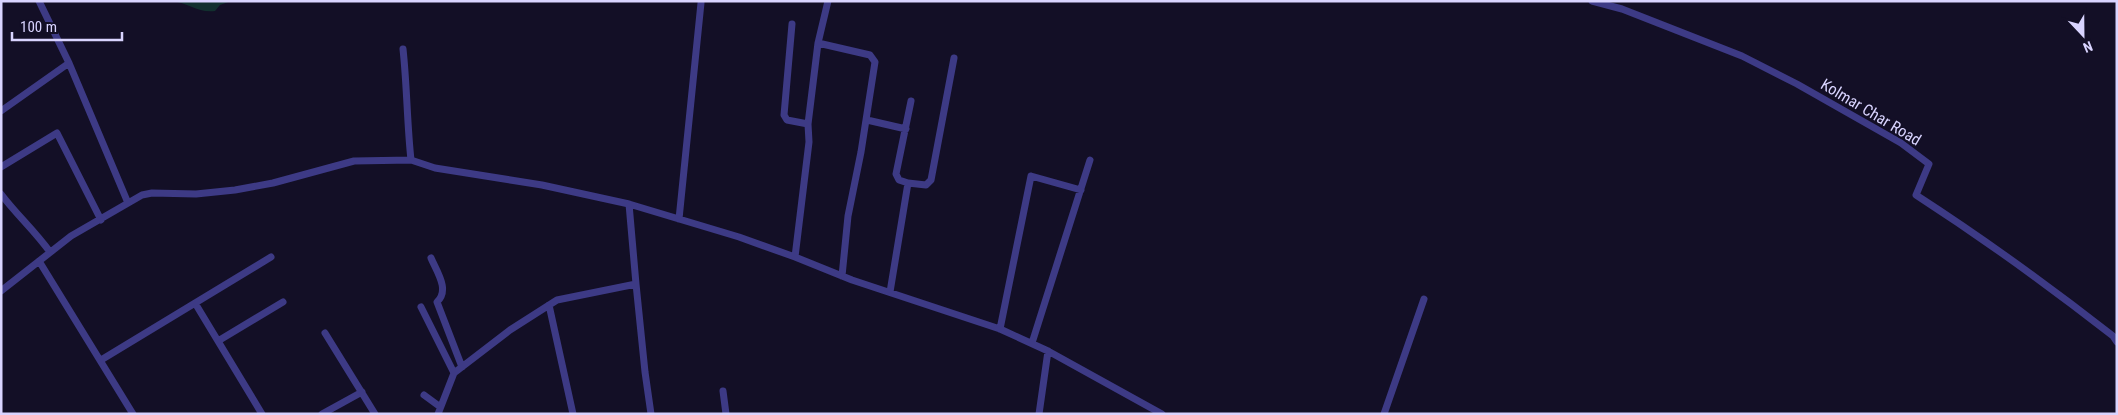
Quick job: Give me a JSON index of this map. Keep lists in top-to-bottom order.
{
  "streets": {
    "street": ["Kolmar Char Road"]
  },
  "scale_bar": "100 m",
  "north": "bottom"
}
